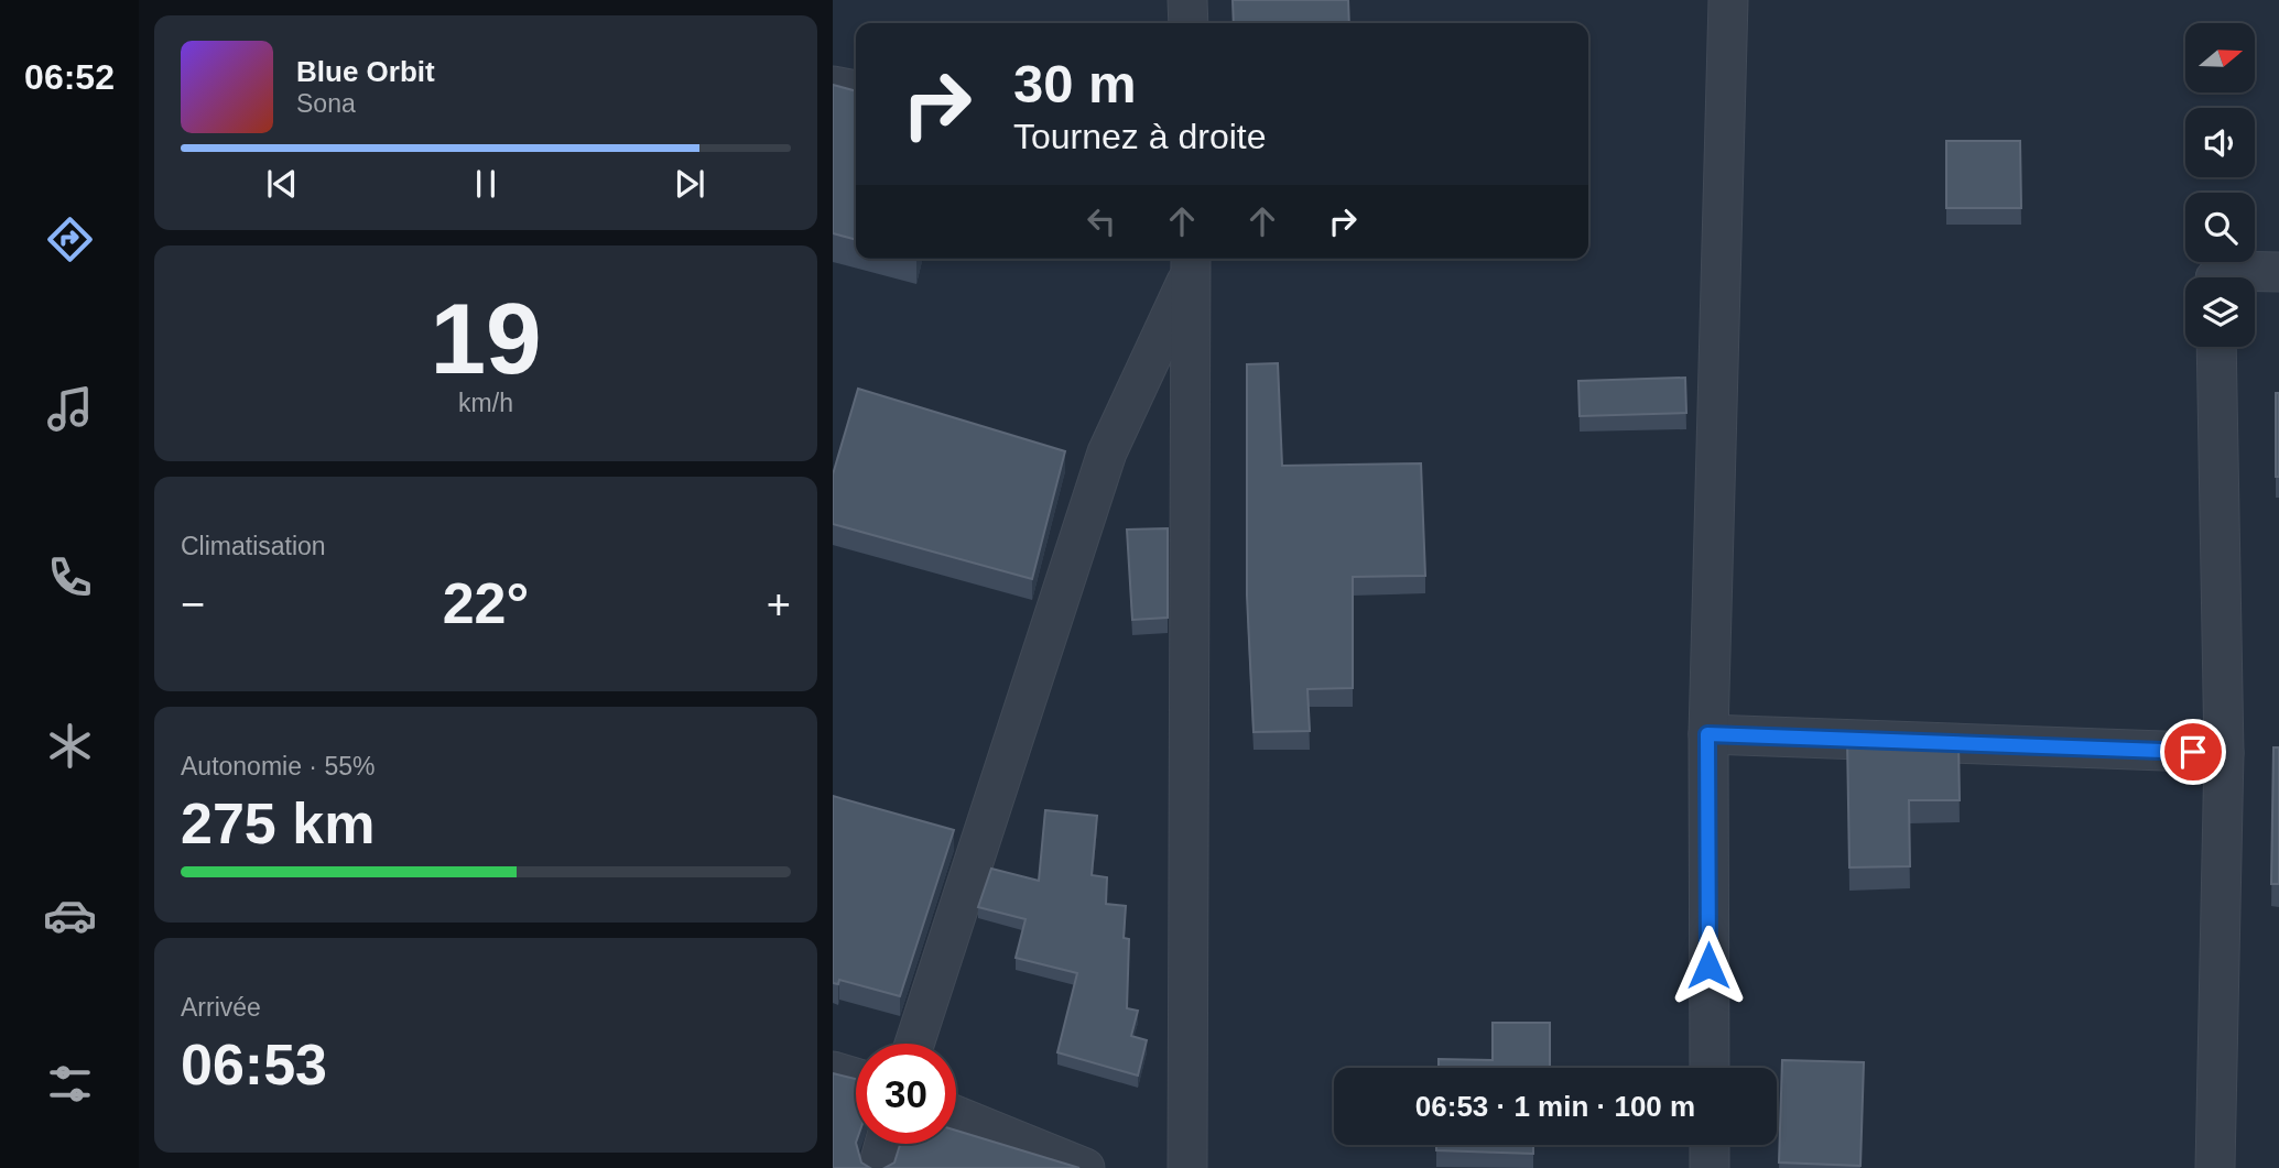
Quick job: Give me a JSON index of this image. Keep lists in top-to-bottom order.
{
  "north": "right",
  "page": {
    "tabs": "06:52",
    "turn": ["30 m", "Tournez à droite"],
    "song": ["Blue Orbit", "Sona"],
    "tile": [
      ["19", "km/h"],
      "Climatisation",
      ["Autonomie · 55%", "275 km"],
      ["Arrivée", "06:53"]
    ],
    "heat": ["−", "22°", "+"],
    "limit": "30",
    "trip": "06:53 · 1 min · 100 m"
  }
}
